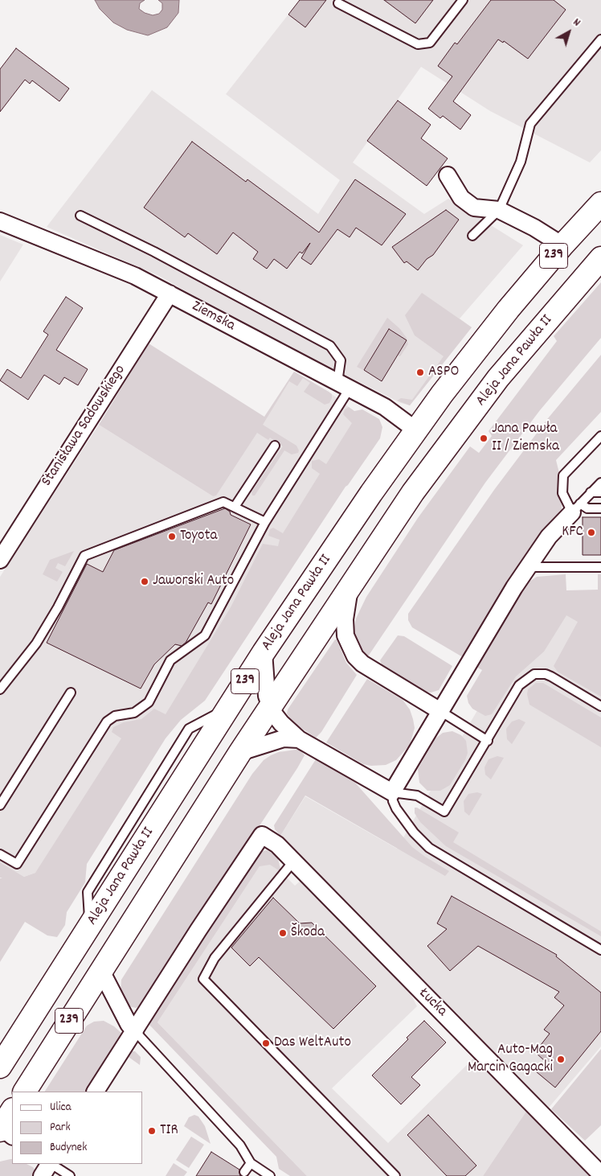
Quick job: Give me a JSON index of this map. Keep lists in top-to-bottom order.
{
  "streets": {
    "main road": ["239", "Aleja Jana Pawła II"],
    "street": ["Ziemska", "Stanisława Sadowskiego", "Łucka"]
  },
  "crossings": [
    ["Ziemska", "Aleja Jana Pawła II"],
    ["Ziemska", "Stanisława Sadowskiego"]
  ],
  "places": [
    "ASPO",
    "Jana Pawła II / Ziemska",
    "KFC",
    "Toyota",
    "Jaworski Auto",
    "Škoda",
    "Das WeltAuto",
    "Auto-Mag Marcin Gagacki",
    "TIR"
  ],
  "legend": ["Ulica", "Park", "Budynek"],
  "north": "top right"
}
